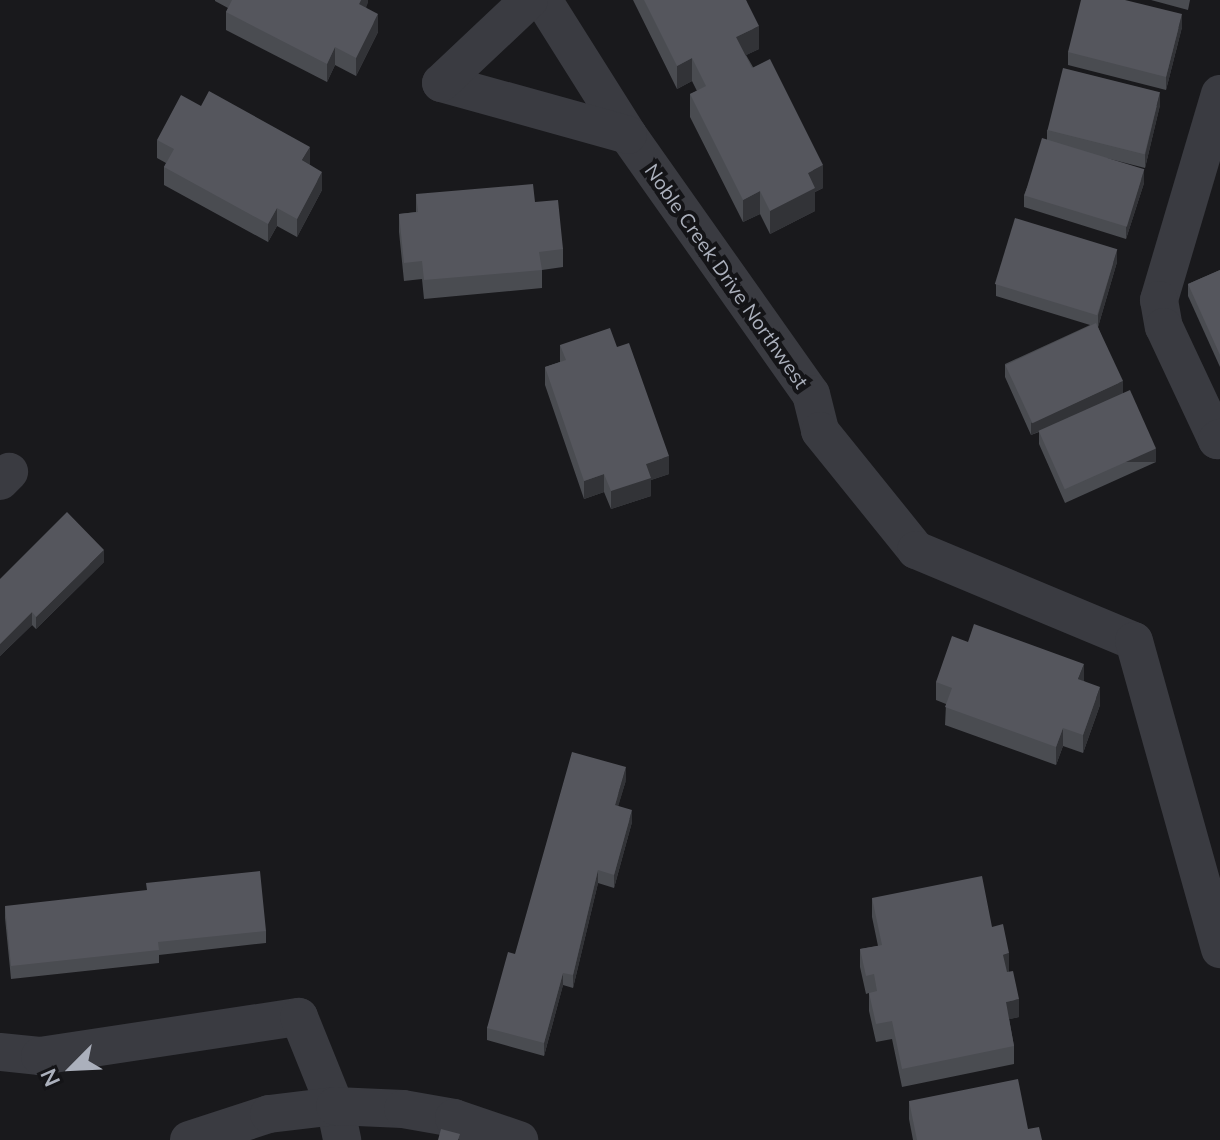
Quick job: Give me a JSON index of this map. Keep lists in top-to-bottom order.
{
  "streets": {
    "street": ["Noble Creek Drive Northwest"]
  },
  "north": "bottom left"
}
